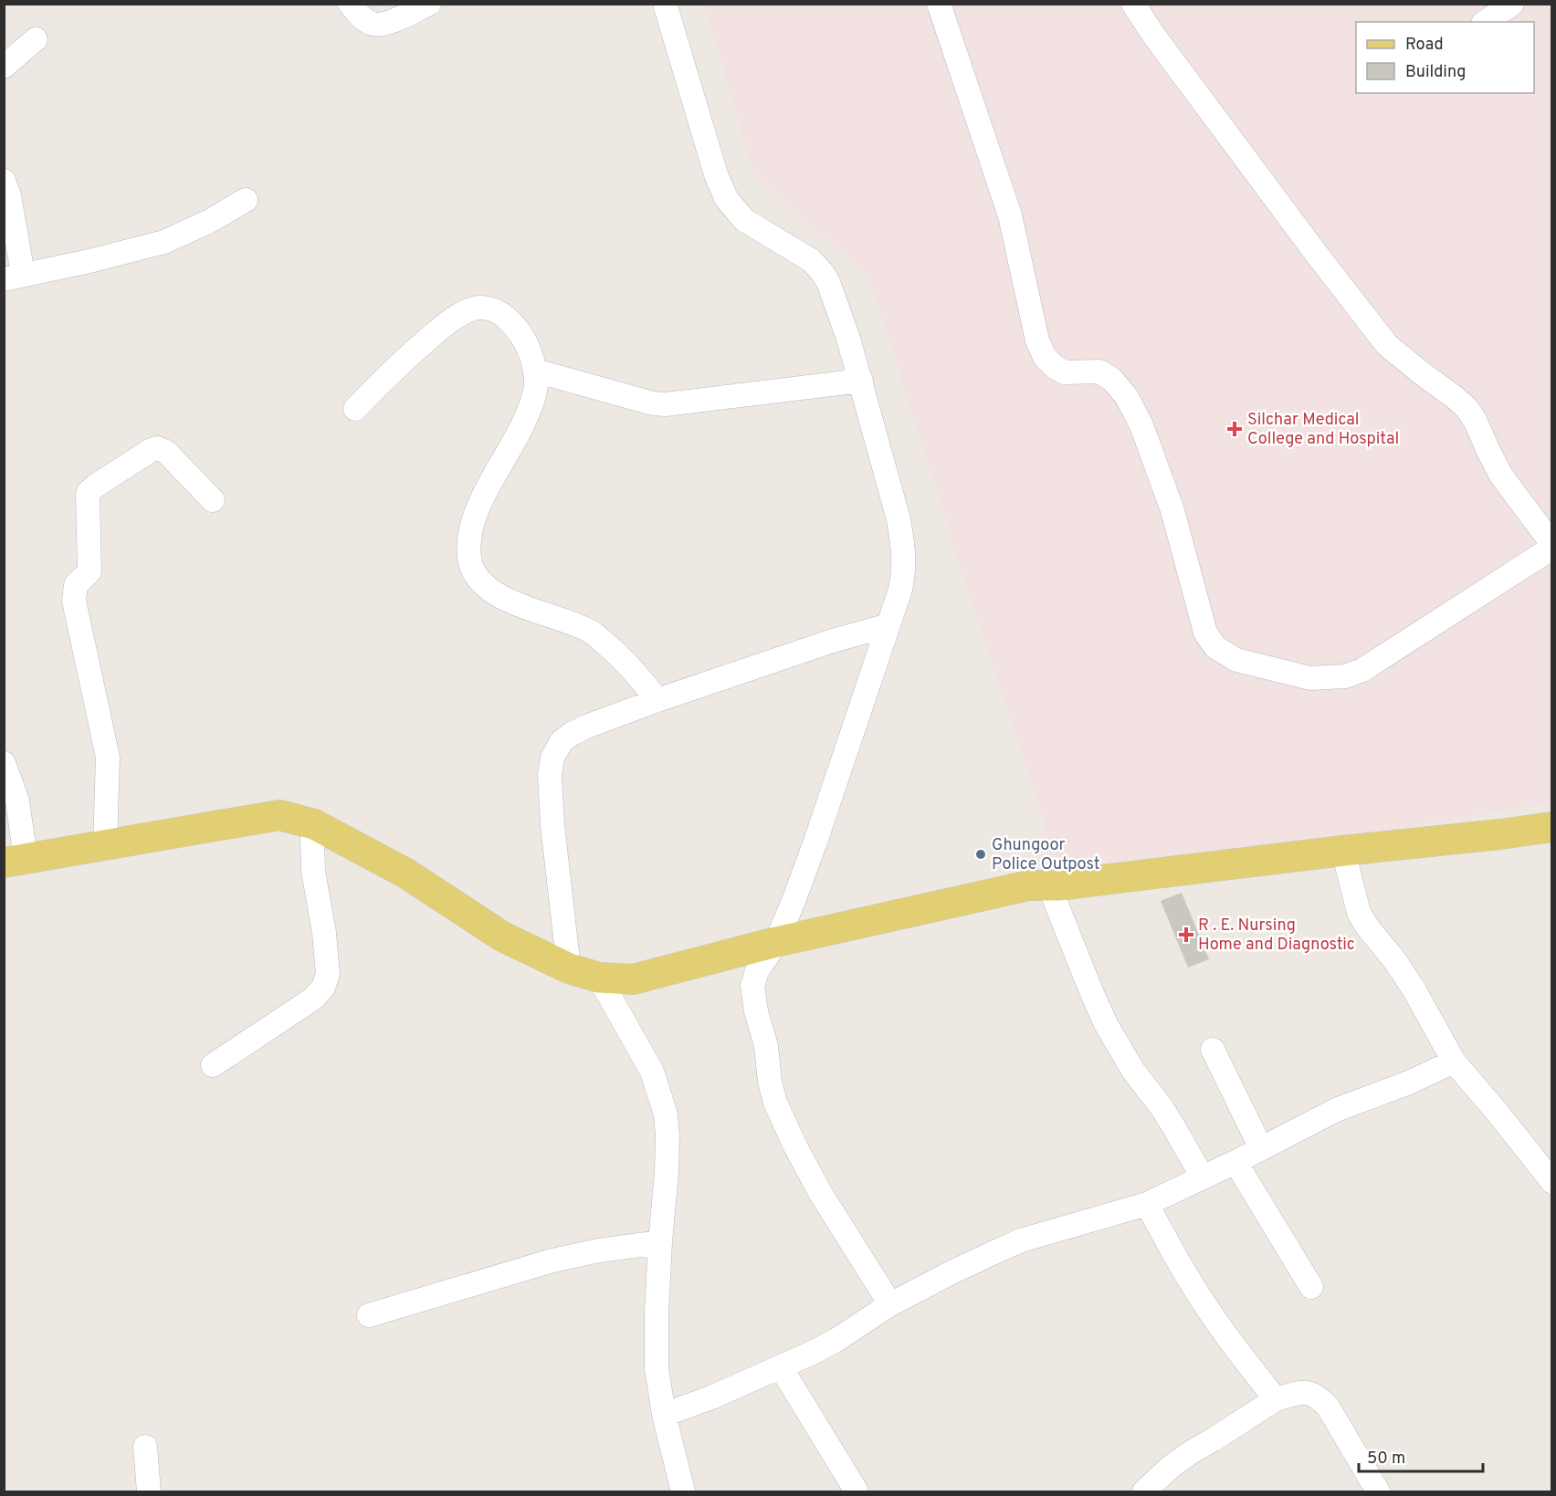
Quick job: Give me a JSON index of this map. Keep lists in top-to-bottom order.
{
  "places": {
    "health": ["Silchar Medical College and Hospital", "R . E. Nursing Home and Diagnostic"],
    "other": ["Ghungoor Police Outpost"]
  },
  "legend": ["Road", "Building"],
  "scale_bar": "50 m"
}
